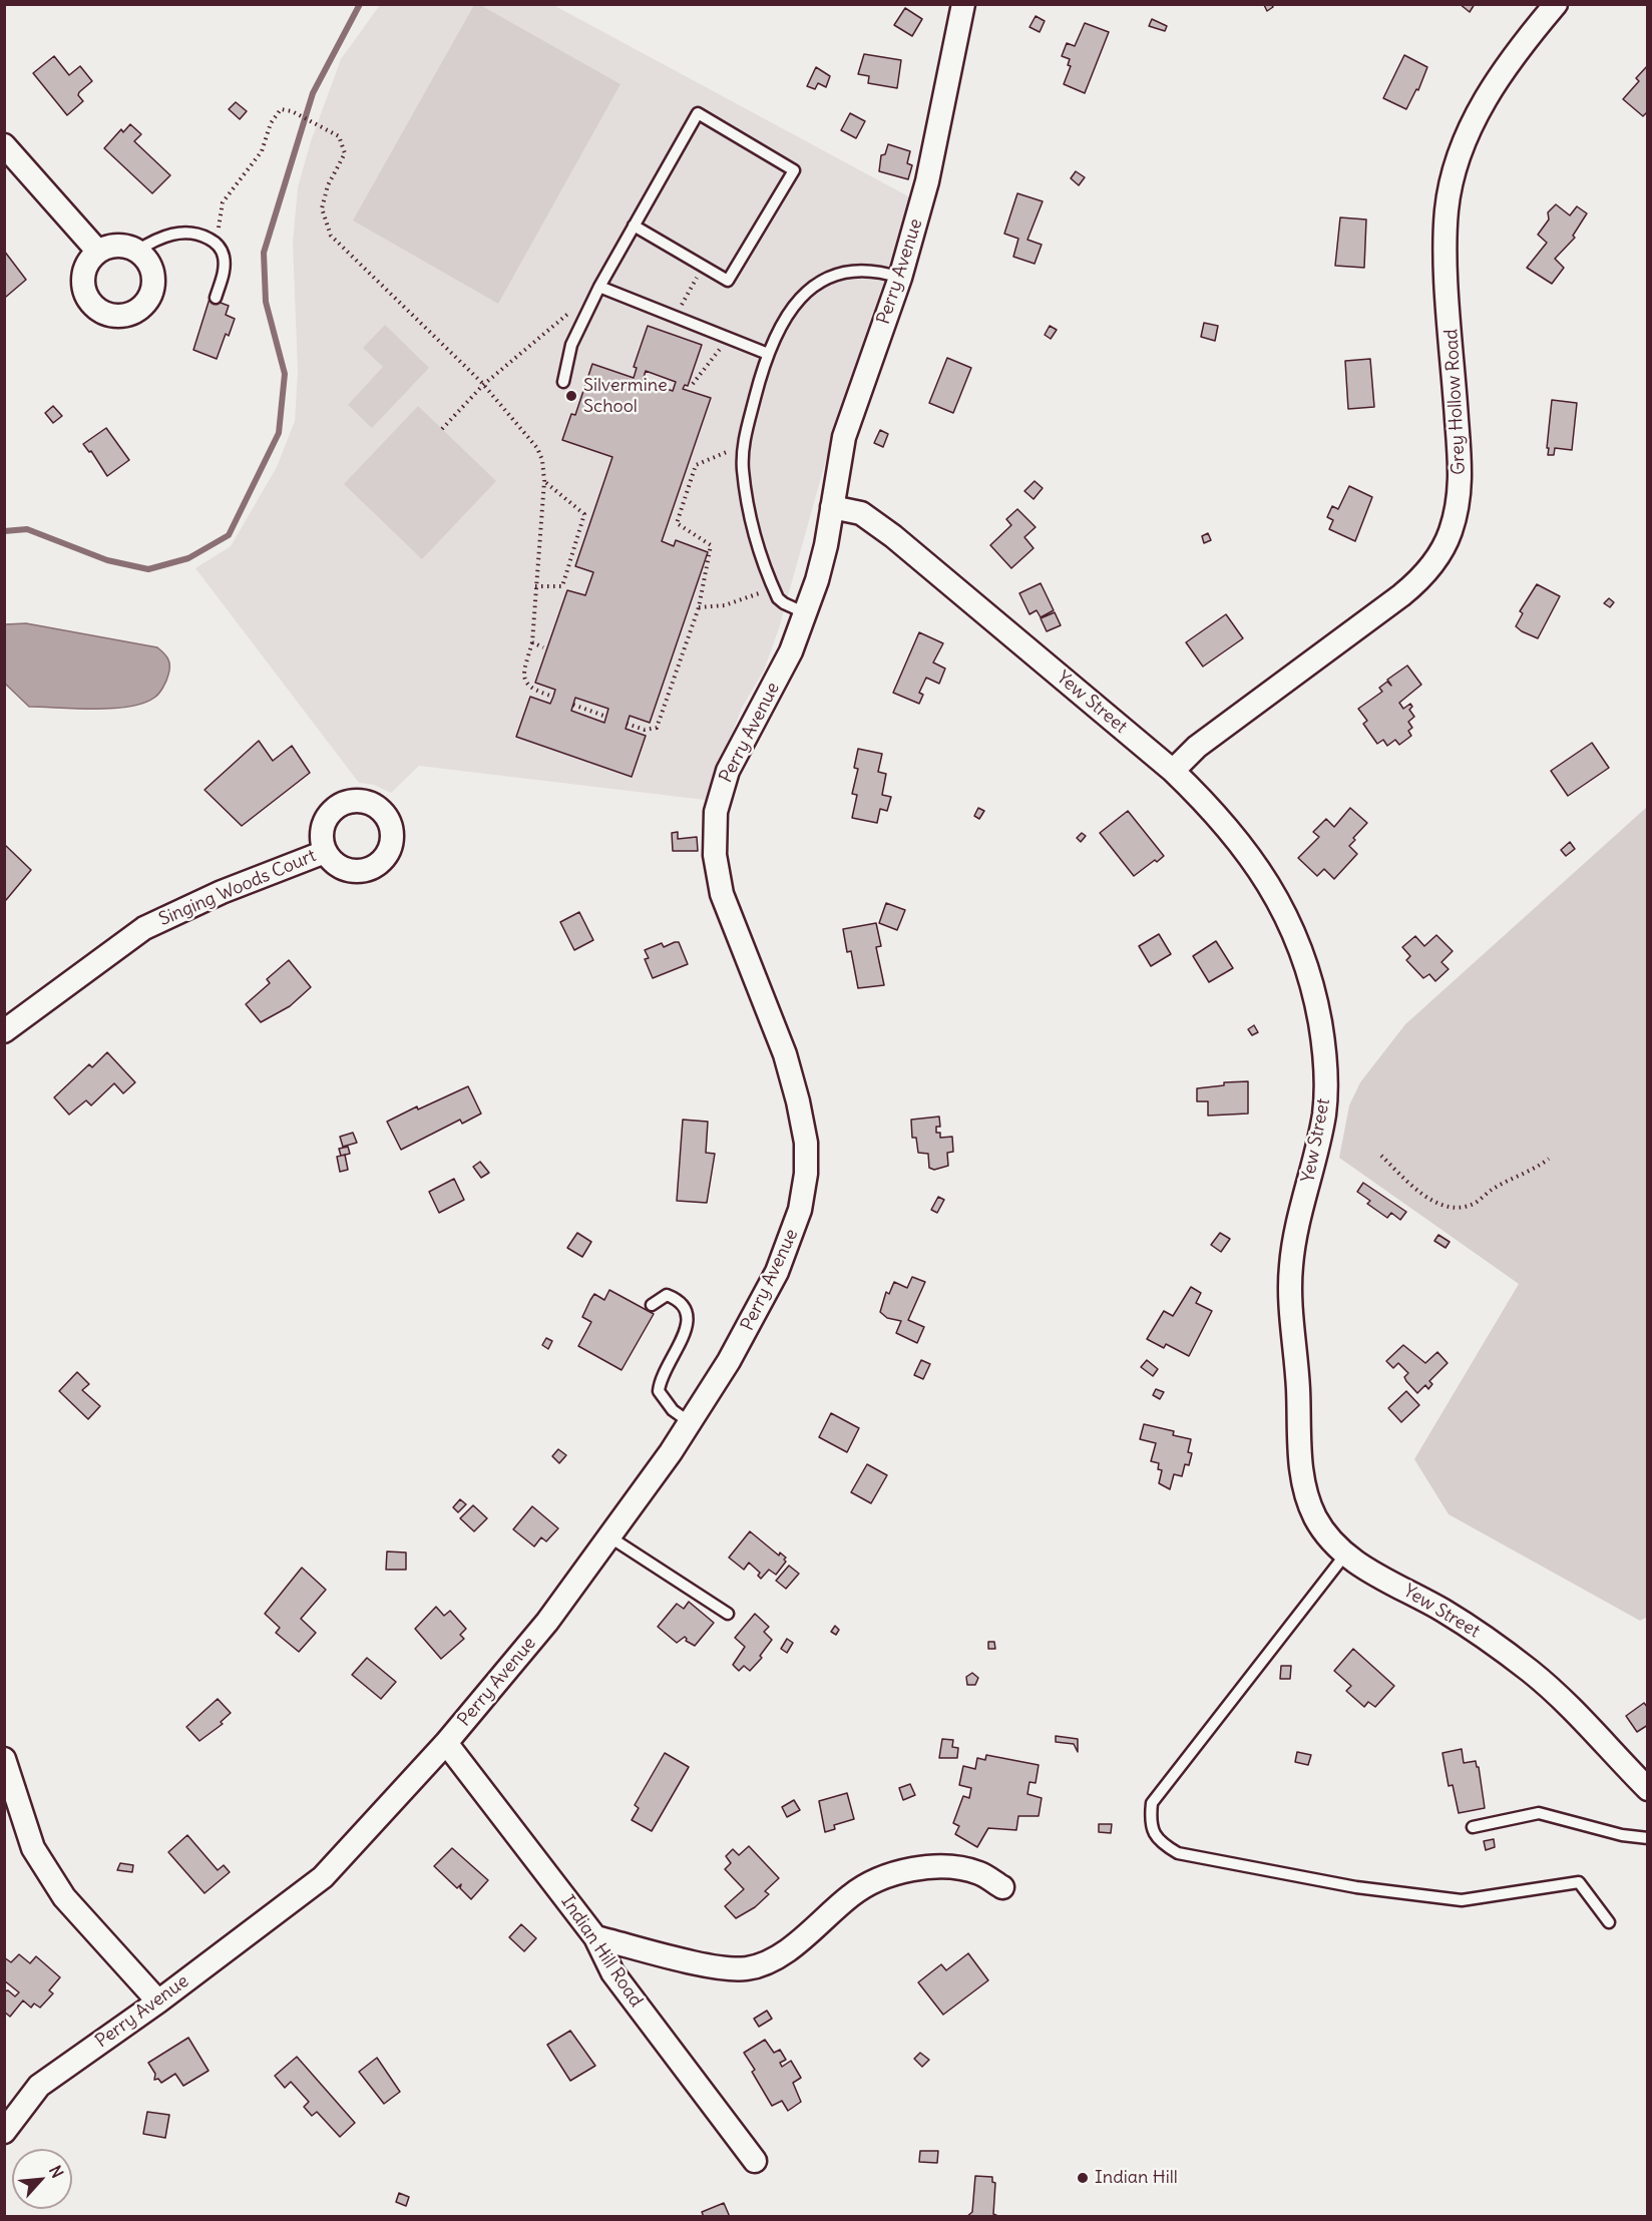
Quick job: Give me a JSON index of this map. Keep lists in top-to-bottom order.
{
  "streets": {
    "street": [
      "Perry Avenue",
      "Grey Hollow Road",
      "Yew Street",
      "Singing Woods Court",
      "Indian Hill Road"
    ]
  },
  "crossings": [
    ["Perry Avenue", "Yew Street"],
    ["Perry Avenue", "Indian Hill Road"],
    ["Grey Hollow Road", "Yew Street"]
  ],
  "places": ["Silvermine School", "Indian Hill"],
  "north": "top right"
}
